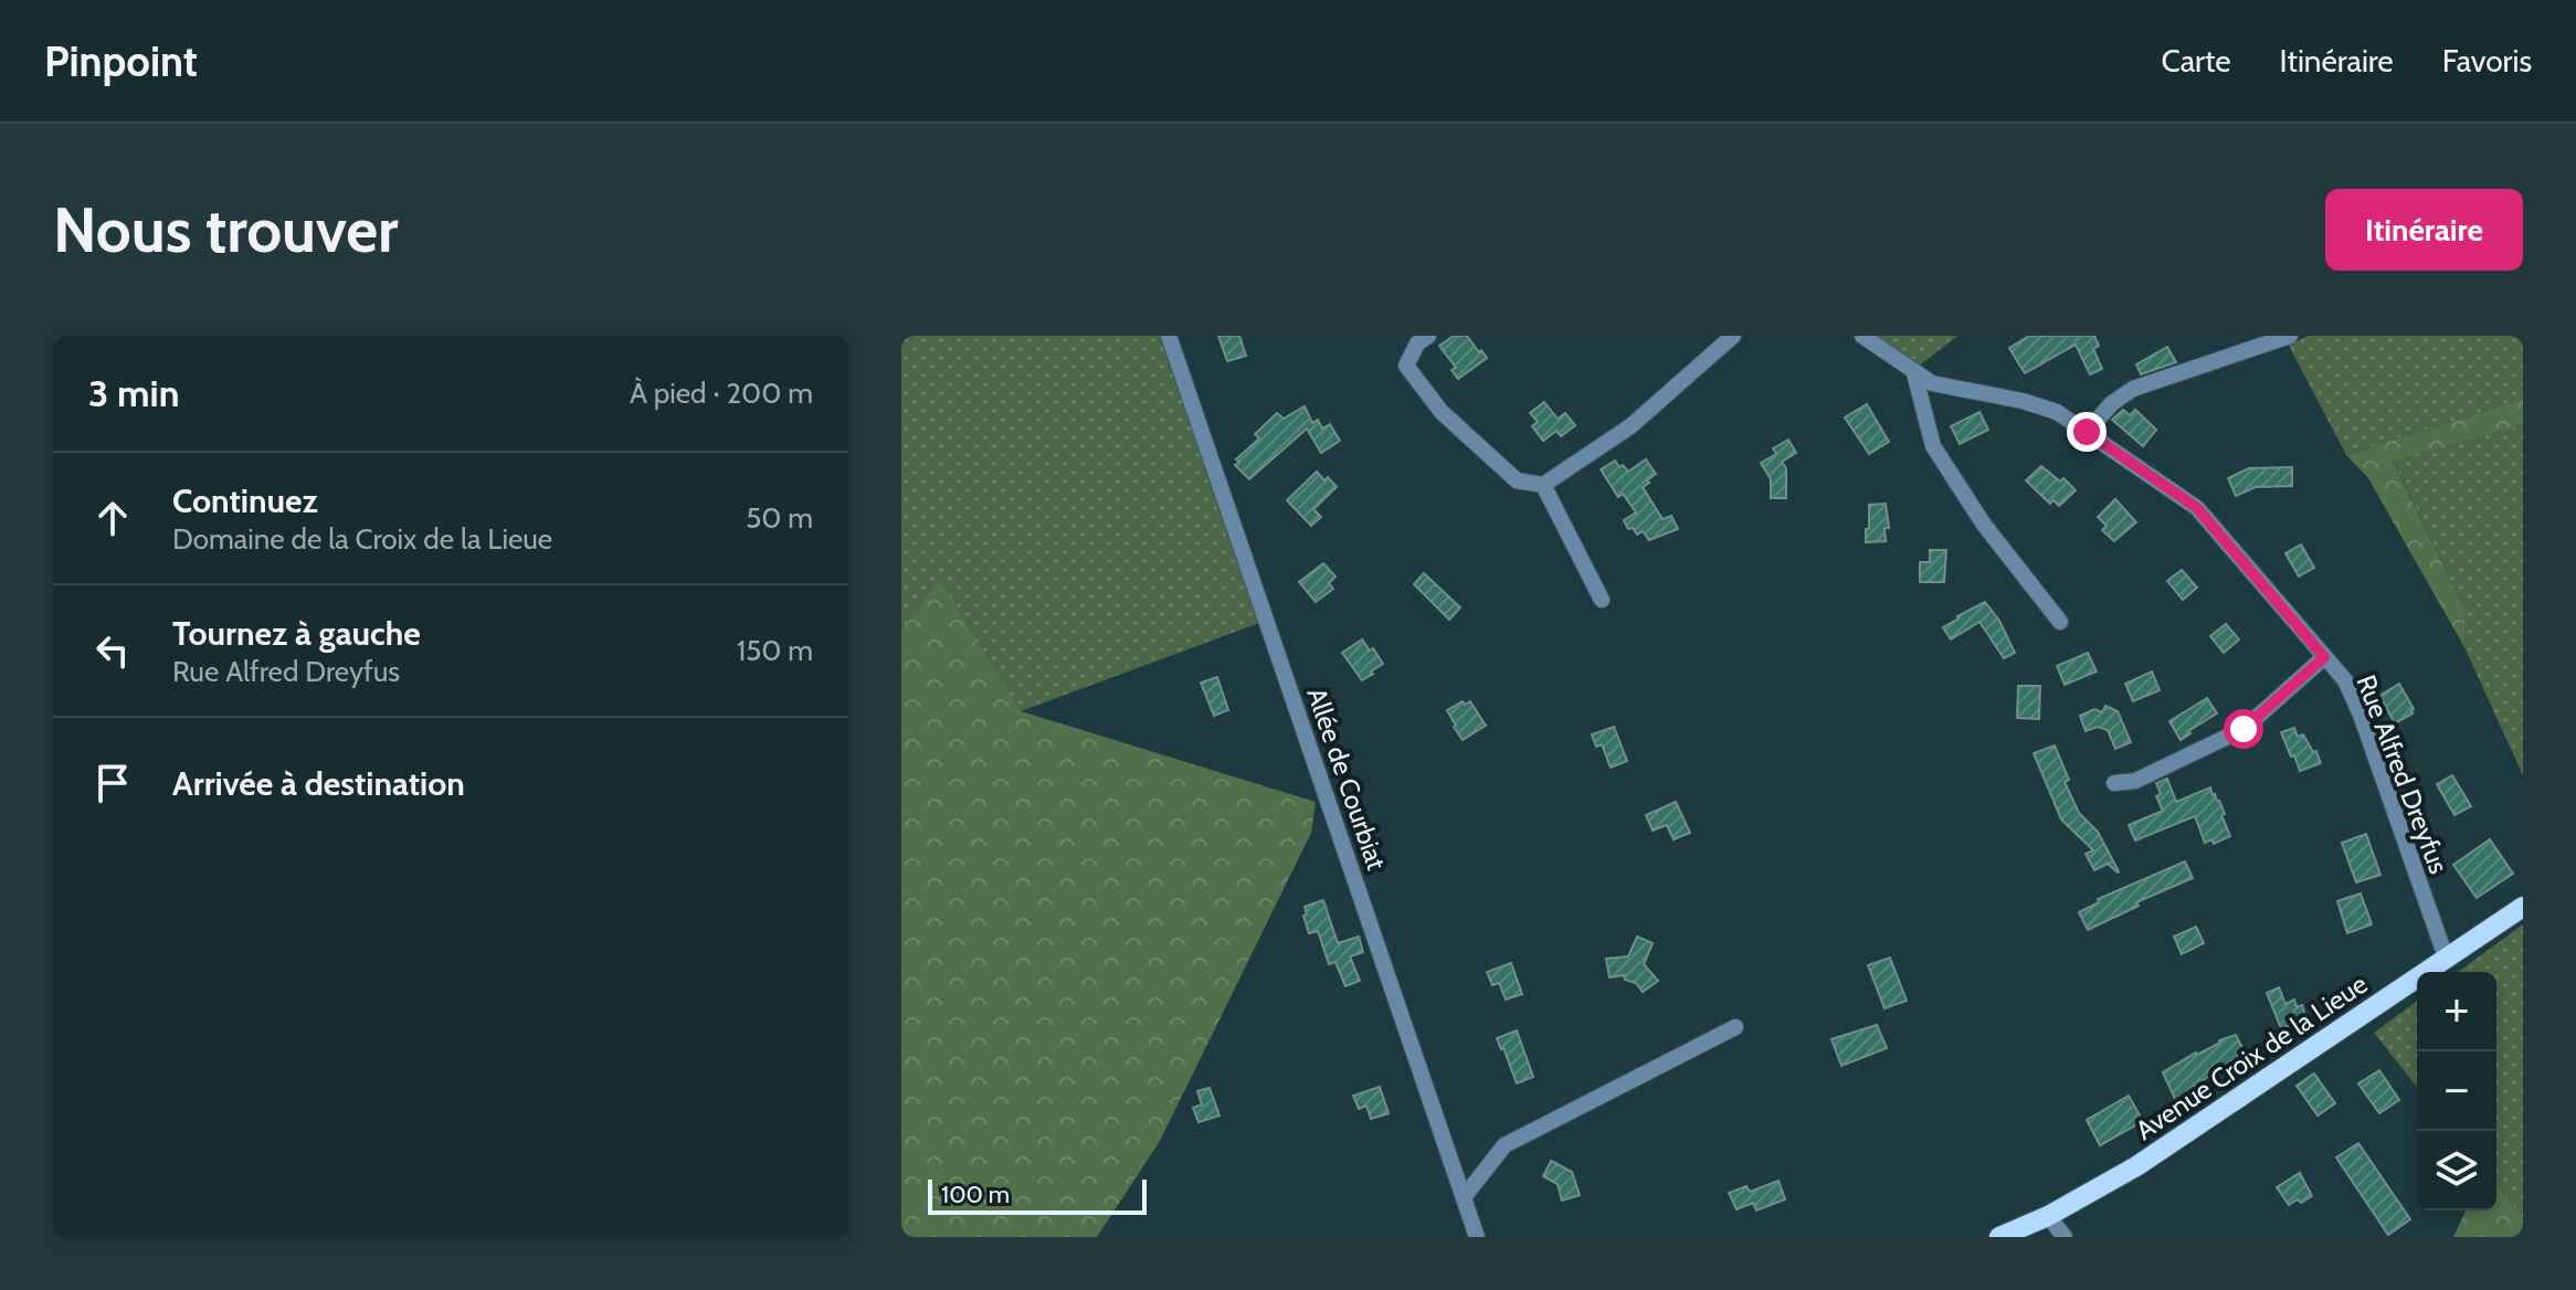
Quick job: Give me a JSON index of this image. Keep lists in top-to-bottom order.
{
  "streets": {
    "main road": ["Avenue Croix de la Lieue"],
    "street": ["Rue Alfred Dreyfus", "Allée de Courbiat"]
  },
  "crossings": [
    ["Rue Alfred Dreyfus", "Avenue Croix de la Lieue"]
  ],
  "scale_bar": "100 m",
  "page": {
    "header": "Pinpoint",
    "nav": ["Carte", "Itinéraire", "Favoris"],
    "buttons": "Itinéraire",
    "title": "Nous trouver",
    "heading": ["3 min", "À pied · 200 m"],
    "list": [
      ["Continuez", "Domaine de la Croix de la Lieue", "50 m"],
      ["Tournez à gauche", "Rue Alfred Dreyfus", "150 m"],
      "Arrivée à destination"
    ],
    "map_buttons": ["+", "−"],
    "scale": "100 m"
  }
}
